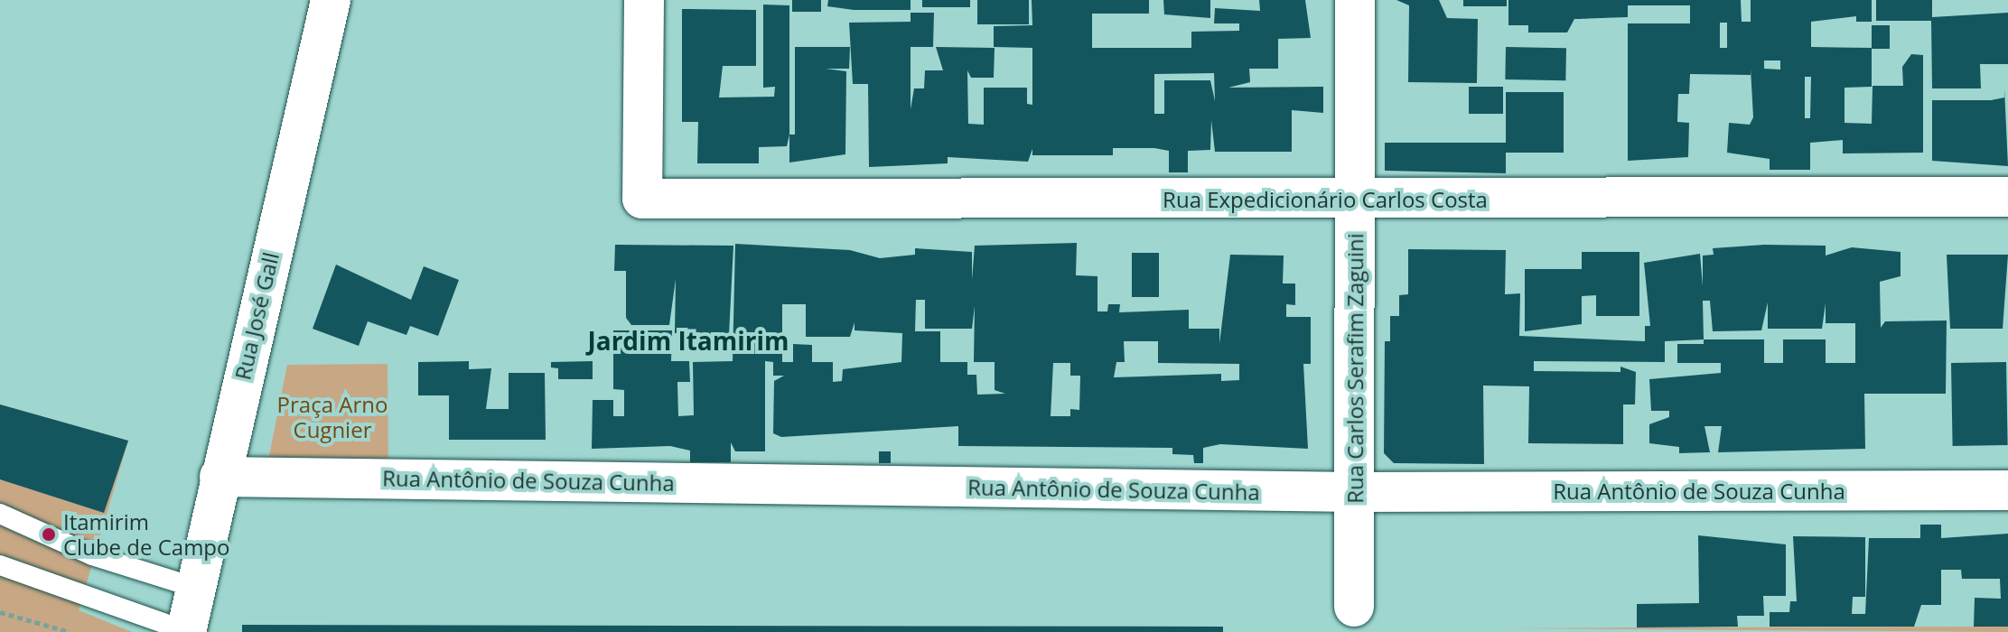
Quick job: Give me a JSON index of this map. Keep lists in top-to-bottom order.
{
  "streets": {
    "street": [
      "Rua Expedicionário Carlos Costa",
      "Rua José Gall",
      "Rua Carlos Serafim Zaguini",
      "Rua Antônio de Souza Cunha"
    ]
  },
  "crossings": [
    ["Rua Expedicionário Carlos Costa", "Rua Carlos Serafim Zaguini"],
    ["Rua José Gall", "Rua Antônio de Souza Cunha"],
    ["Rua Carlos Serafim Zaguini", "Rua Antônio de Souza Cunha"]
  ],
  "districts": ["Jardim Itamirim"],
  "parks": ["Praça Arno Cugnier"],
  "places": ["Itamirim Clube de Campo"]
}
